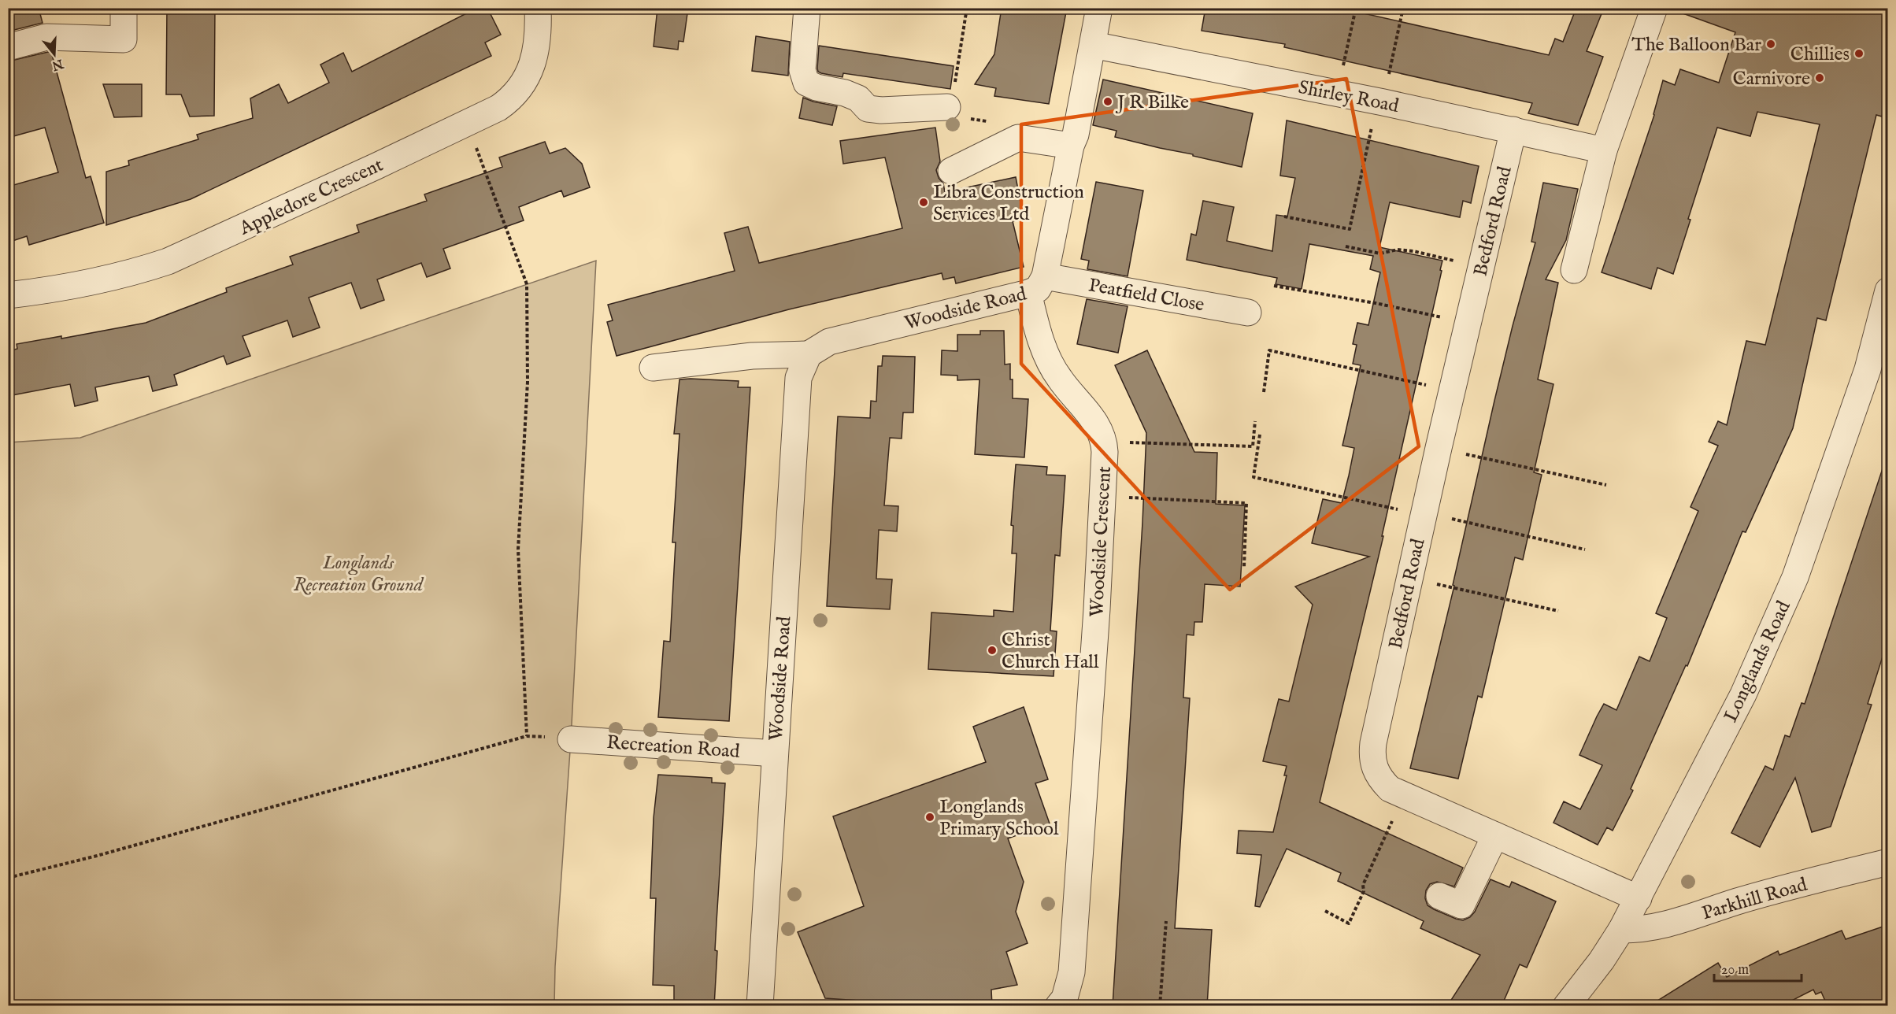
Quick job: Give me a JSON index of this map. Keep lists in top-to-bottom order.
{
  "streets": {
    "street": [
      "Shirley Road",
      "Appledore Crescent",
      "Bedford Road",
      "Peatfield Close",
      "Woodside Road",
      "Woodside Crescent",
      "Longlands Road",
      "Recreation Road",
      "Parkhill Road"
    ]
  },
  "crossings": [
    ["Shirley Road", "Bedford Road"],
    ["Shirley Road", "Woodside Road"],
    ["Bedford Road", "Longlands Road"],
    ["Peatfield Close", "Woodside Road"],
    ["Peatfield Close", "Woodside Crescent"],
    ["Woodside Road", "Woodside Crescent"],
    ["Woodside Road", "Recreation Road"],
    ["Longlands Road", "Parkhill Road"]
  ],
  "parks": ["Longlands Recreation Ground"],
  "places": [
    "The Balloon Bar",
    "Chillies",
    "Carnivore",
    "J R Bilke",
    "Libra Construction Services Ltd",
    "Christ Church Hall",
    "Longlands Primary School"
  ],
  "scale_bar": "20 m",
  "north": "bottom"
}
